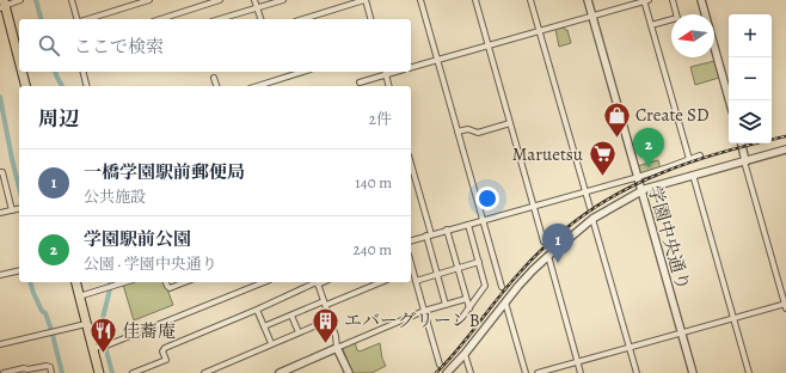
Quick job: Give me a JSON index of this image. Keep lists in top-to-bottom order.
{
  "streets": {
    "street": ["学園中央通り"]
  },
  "places": {
    "shop": ["Create SD"],
    "supermarket": ["Maruetsu"],
    "building": ["エバーグリーンB"],
    "restaurant": ["佳蕎庵"]
  },
  "north": "left",
  "page": {
    "map_buttons": ["+", "−"],
    "search": "ここで検索",
    "heading": ["周辺", "2件"],
    "pins": ["2", "1"],
    "list": [
      {
        "mark": "1",
        "name": "一橋学園駅前郵便局",
        "note": "公共施設",
        "value": "140 m"
      },
      {
        "mark": "2",
        "name": "学園駅前公園",
        "note": "公園 · 学園中央通り",
        "value": "240 m"
      }
    ]
  }
}
